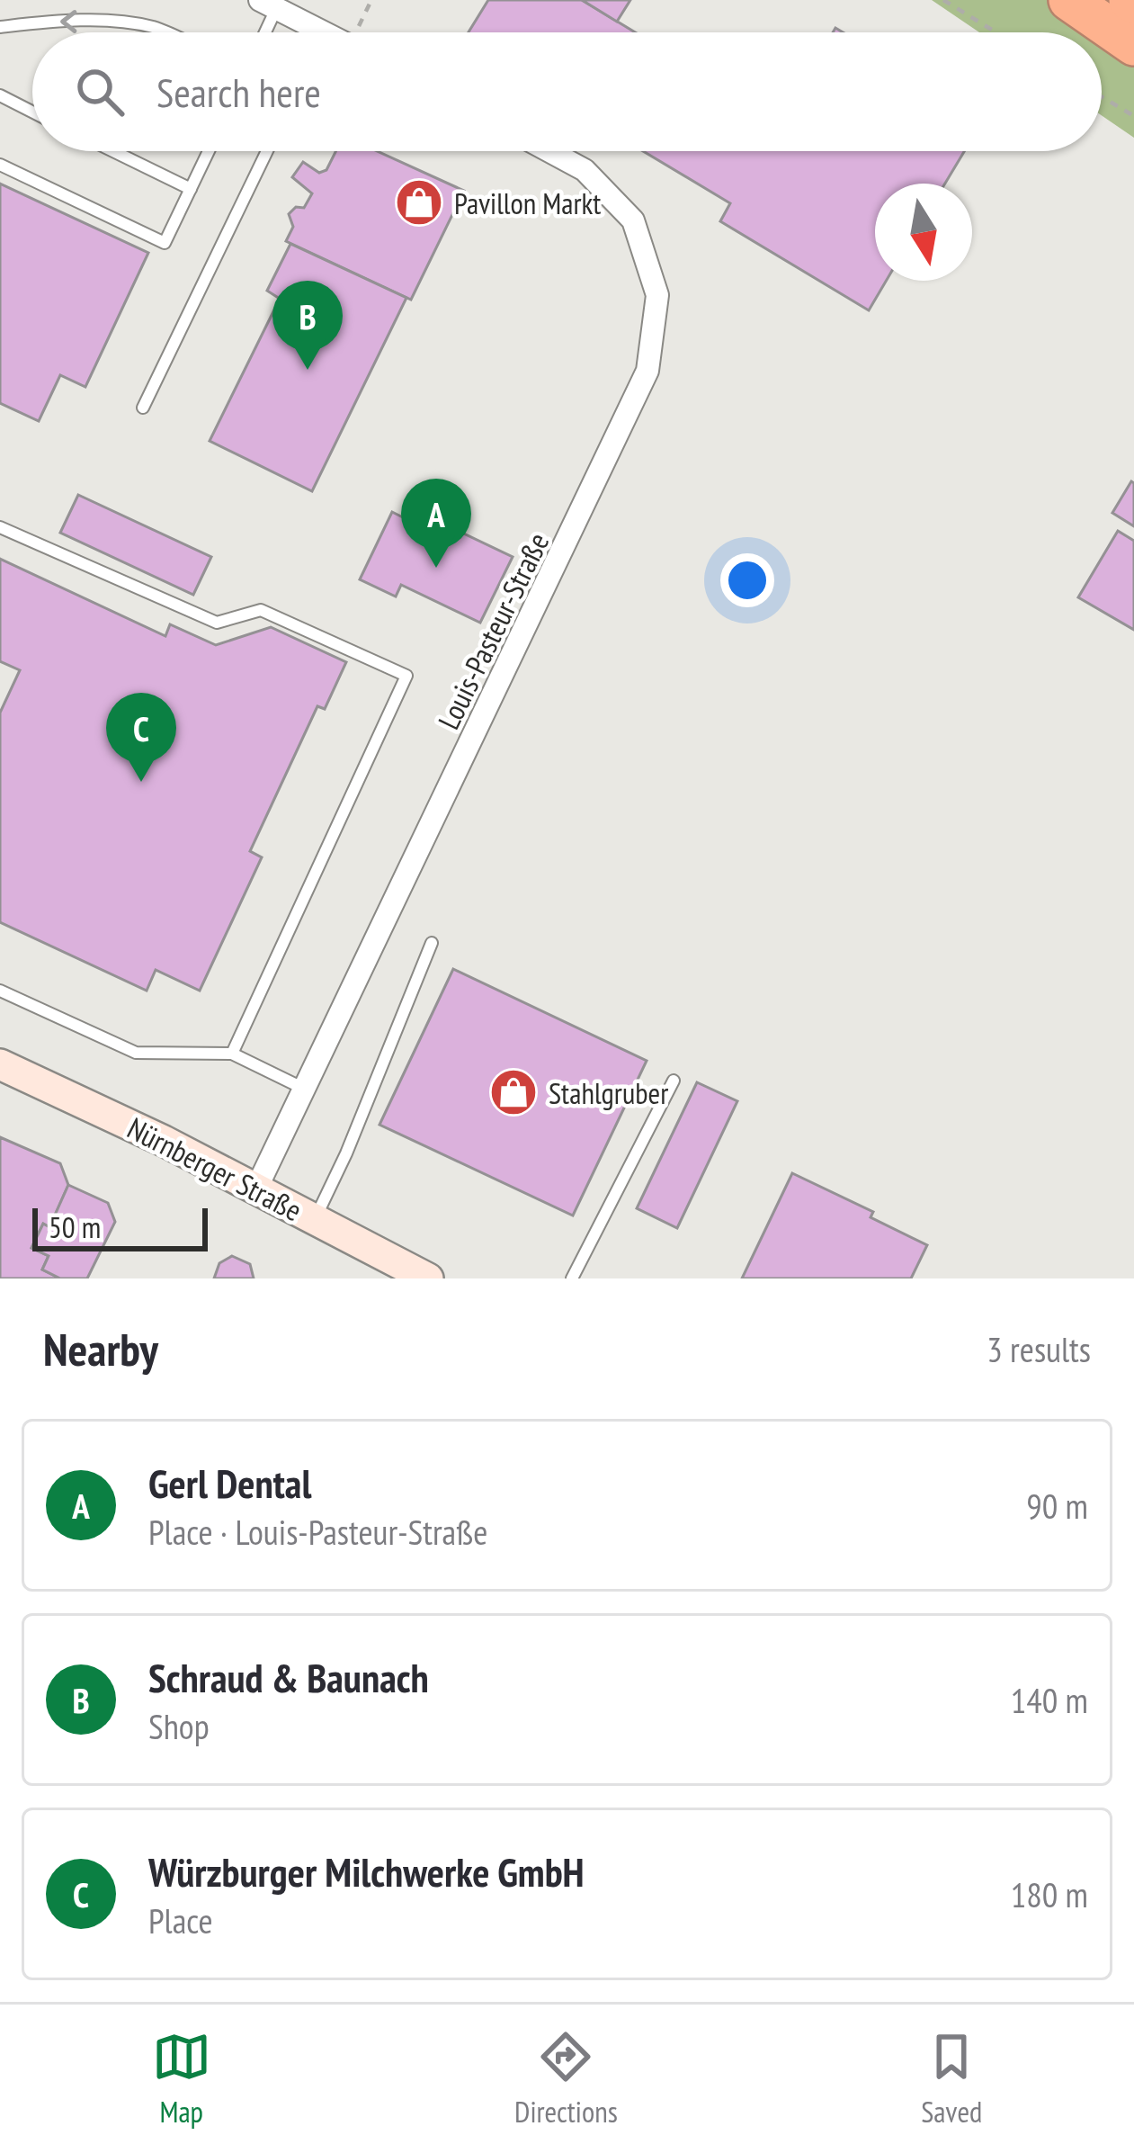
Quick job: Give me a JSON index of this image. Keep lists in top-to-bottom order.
{
  "streets": {
    "street": ["Louis-Pasteur-Straße", "Nürnberger Straße"]
  },
  "crossings": [
    ["Louis-Pasteur-Straße", "Nürnberger Straße"]
  ],
  "places": {
    "shop": ["Pavillon Markt", "Stahlgruber"]
  },
  "scale_bar": "50 m",
  "north": "bottom",
  "page": {
    "search": "Search here",
    "pins": ["B", "A", "C"],
    "scale": "50 m",
    "heading": ["Nearby", "3 results"],
    "list": [
      {
        "mark": "A",
        "name": "Gerl Dental",
        "note": "Place · Louis-Pasteur-Straße",
        "value": "90 m"
      },
      {
        "mark": "B",
        "name": "Schraud & Baunach",
        "note": "Shop",
        "value": "140 m"
      },
      {
        "mark": "C",
        "name": "Würzburger Milchwerke GmbH",
        "note": "Place",
        "value": "180 m"
      }
    ],
    "nav": ["Map", "Directions", "Saved"]
  }
}
